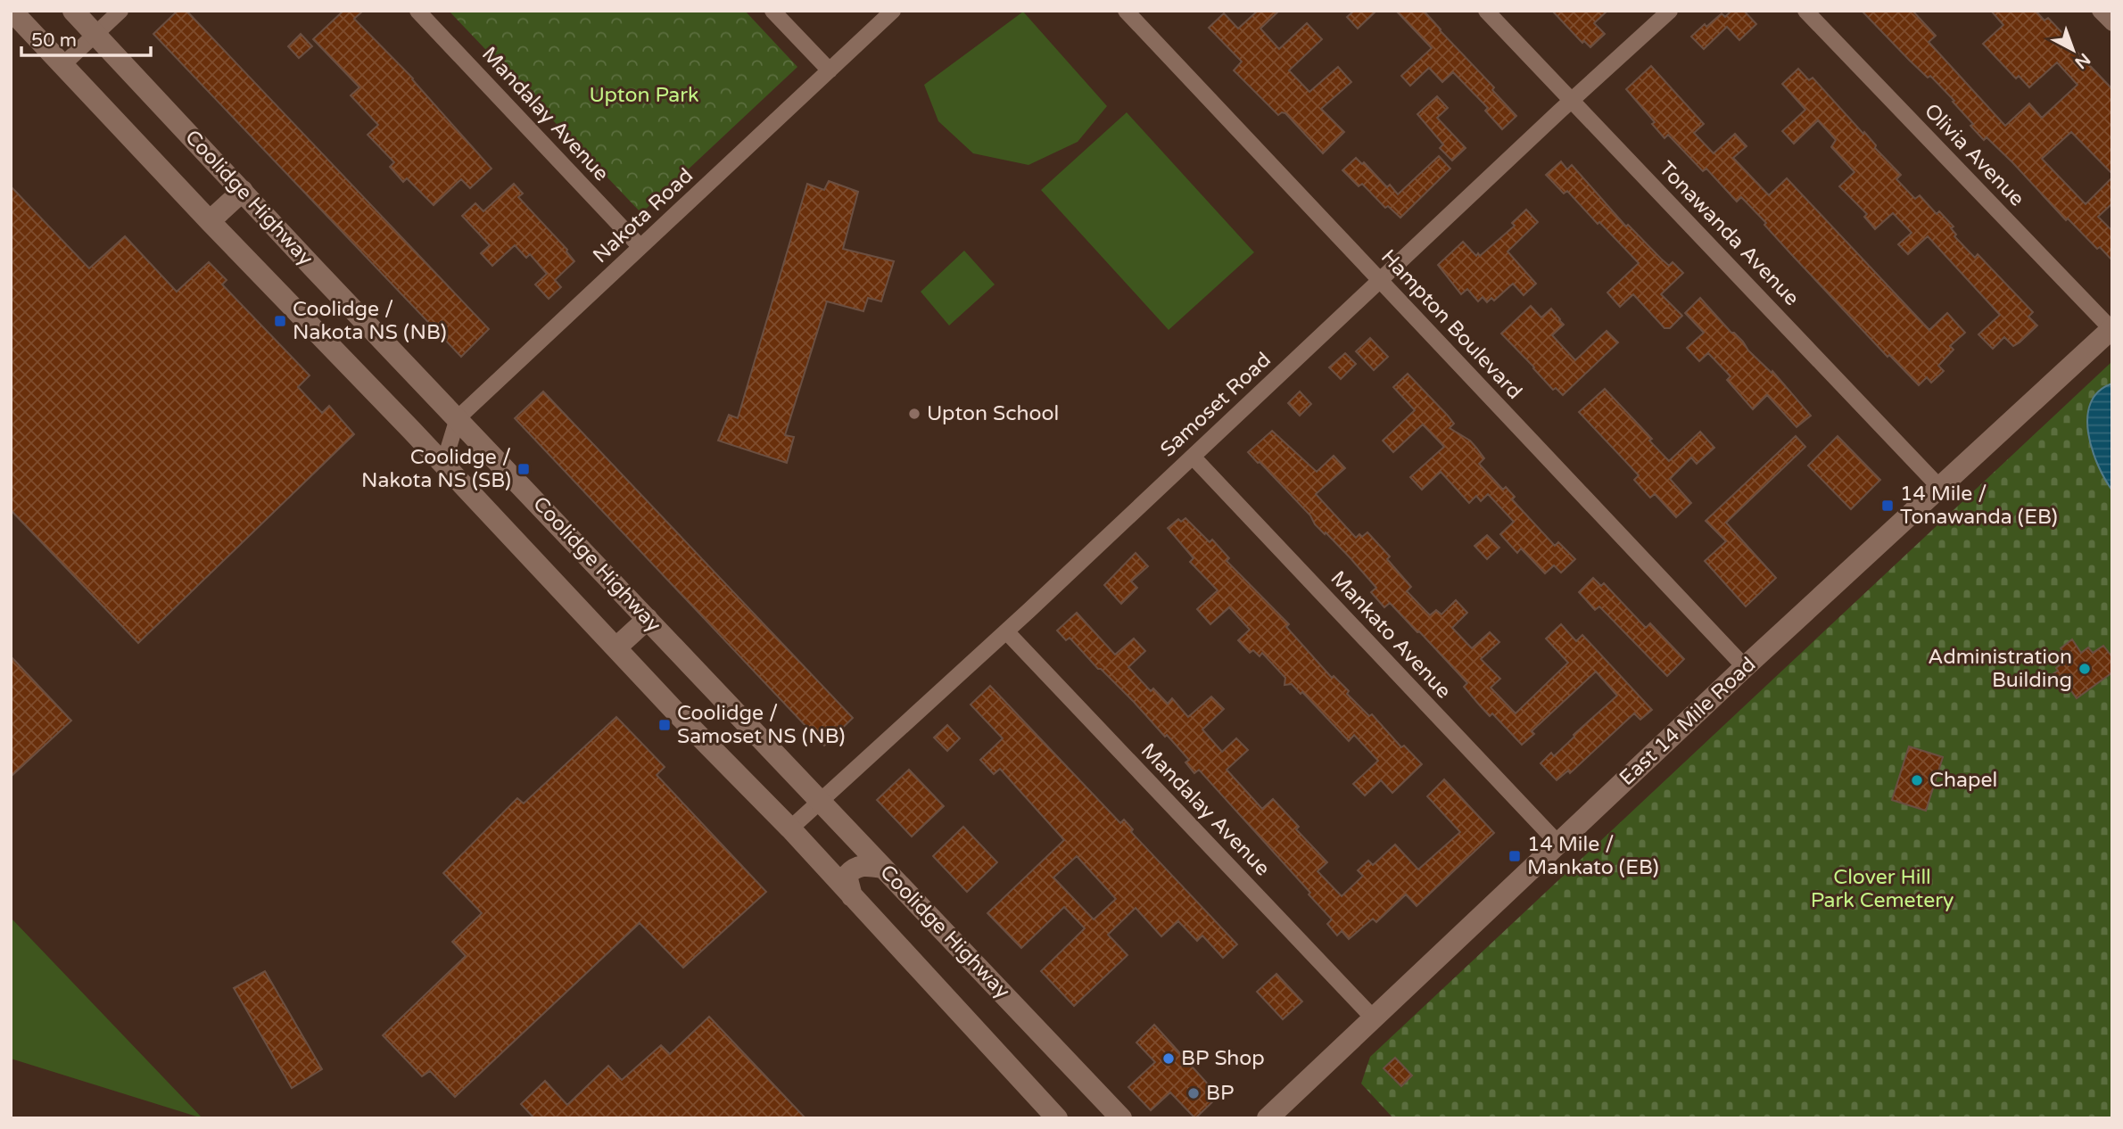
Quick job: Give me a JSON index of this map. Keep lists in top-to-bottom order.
{
  "streets": {
    "main road": ["Coolidge Highway", "East 14 Mile Road"],
    "street": [
      "Mandalay Avenue",
      "Olivia Avenue",
      "Nakota Road",
      "Tonawanda Avenue",
      "Hampton Boulevard",
      "Samoset Road",
      "Mankato Avenue"
    ]
  },
  "crossings": [
    ["Mandalay Avenue", "Nakota Road"],
    ["Mandalay Avenue", "Samoset Road"],
    ["Mandalay Avenue", "East 14 Mile Road"],
    ["Olivia Avenue", "East 14 Mile Road"],
    ["Coolidge Highway", "Nakota Road"],
    ["Coolidge Highway", "Samoset Road"],
    ["Tonawanda Avenue", "Samoset Road"],
    ["Tonawanda Avenue", "East 14 Mile Road"],
    ["Hampton Boulevard", "Samoset Road"],
    ["Hampton Boulevard", "East 14 Mile Road"],
    ["Samoset Road", "Mankato Avenue"],
    ["Mankato Avenue", "East 14 Mile Road"]
  ],
  "parks": ["Upton Park", "Clover Hill Park Cemetery"],
  "places": {
    "transit": [
      "Coolidge / Nakota NS (NB)",
      "Coolidge / Nakota NS (SB)",
      "14 Mile / Tonawanda (EB)",
      "Coolidge / Samoset NS (NB)",
      "14 Mile / Mankato (EB)"
    ],
    "other": [
      "Upton School",
      "Administration Building",
      "Chapel",
      "BP Shop",
      "BP"
    ]
  },
  "scale_bar": "50 m",
  "north": "bottom right"
}
